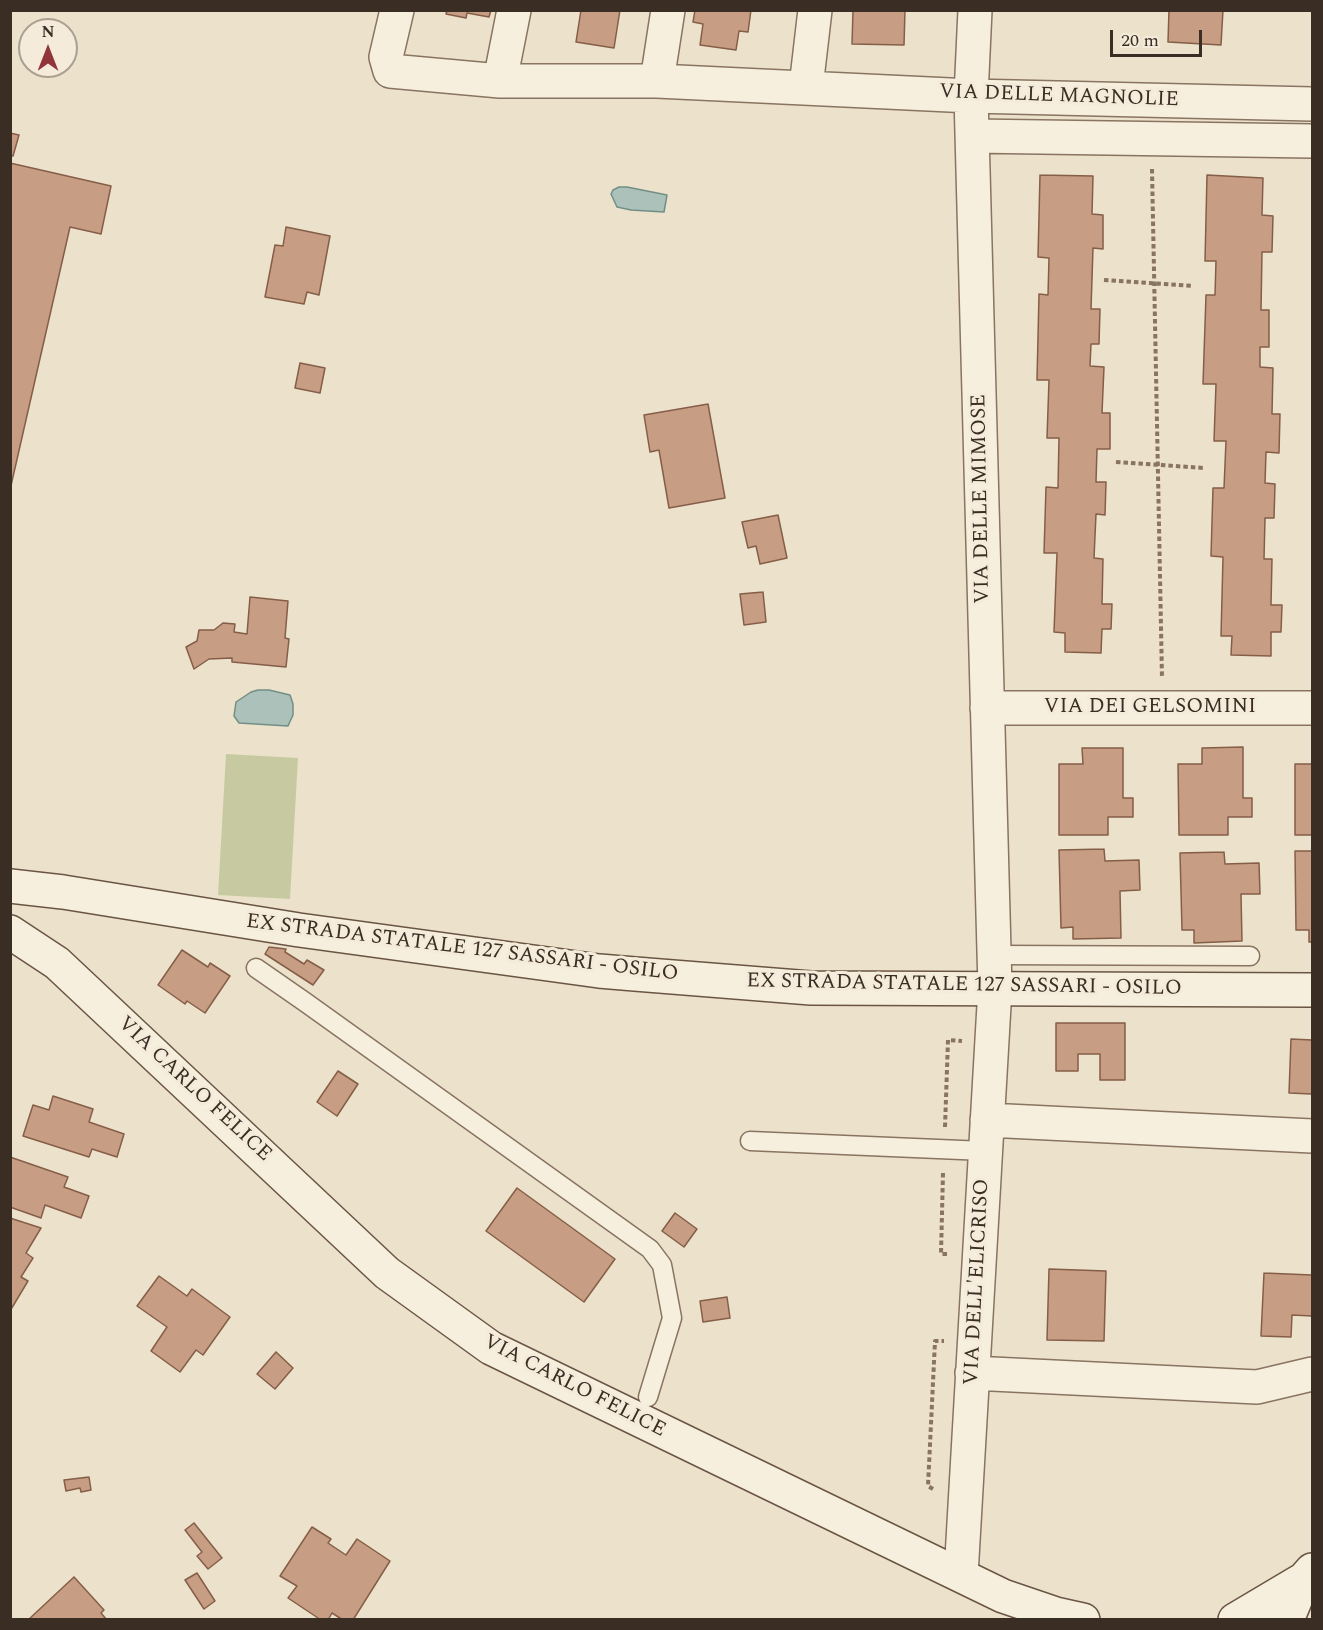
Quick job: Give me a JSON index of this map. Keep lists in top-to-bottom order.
{
  "streets": {
    "street": [
      "VIA DELLE MAGNOLIE",
      "VIA DELLE MIMOSE",
      "VIA DEI GELSOMINI",
      "EX STRADA STATALE 127 SASSARI - OSILO",
      "VIA CARLO FELICE",
      "VIA DELL'ELICRISO"
    ]
  },
  "crossings": [
    ["VIA DELLE MAGNOLIE", "VIA DELLE MIMOSE"],
    ["VIA DELLE MIMOSE", "VIA DEI GELSOMINI"],
    ["VIA DELLE MIMOSE", "EX STRADA STATALE 127 SASSARI - OSILO"],
    ["VIA DELLE MIMOSE", "VIA DELL'ELICRISO"],
    ["EX STRADA STATALE 127 SASSARI - OSILO", "VIA DELL'ELICRISO"],
    ["VIA CARLO FELICE", "VIA DELL'ELICRISO"]
  ],
  "scale_bar": "20 m",
  "north": "top"
}
